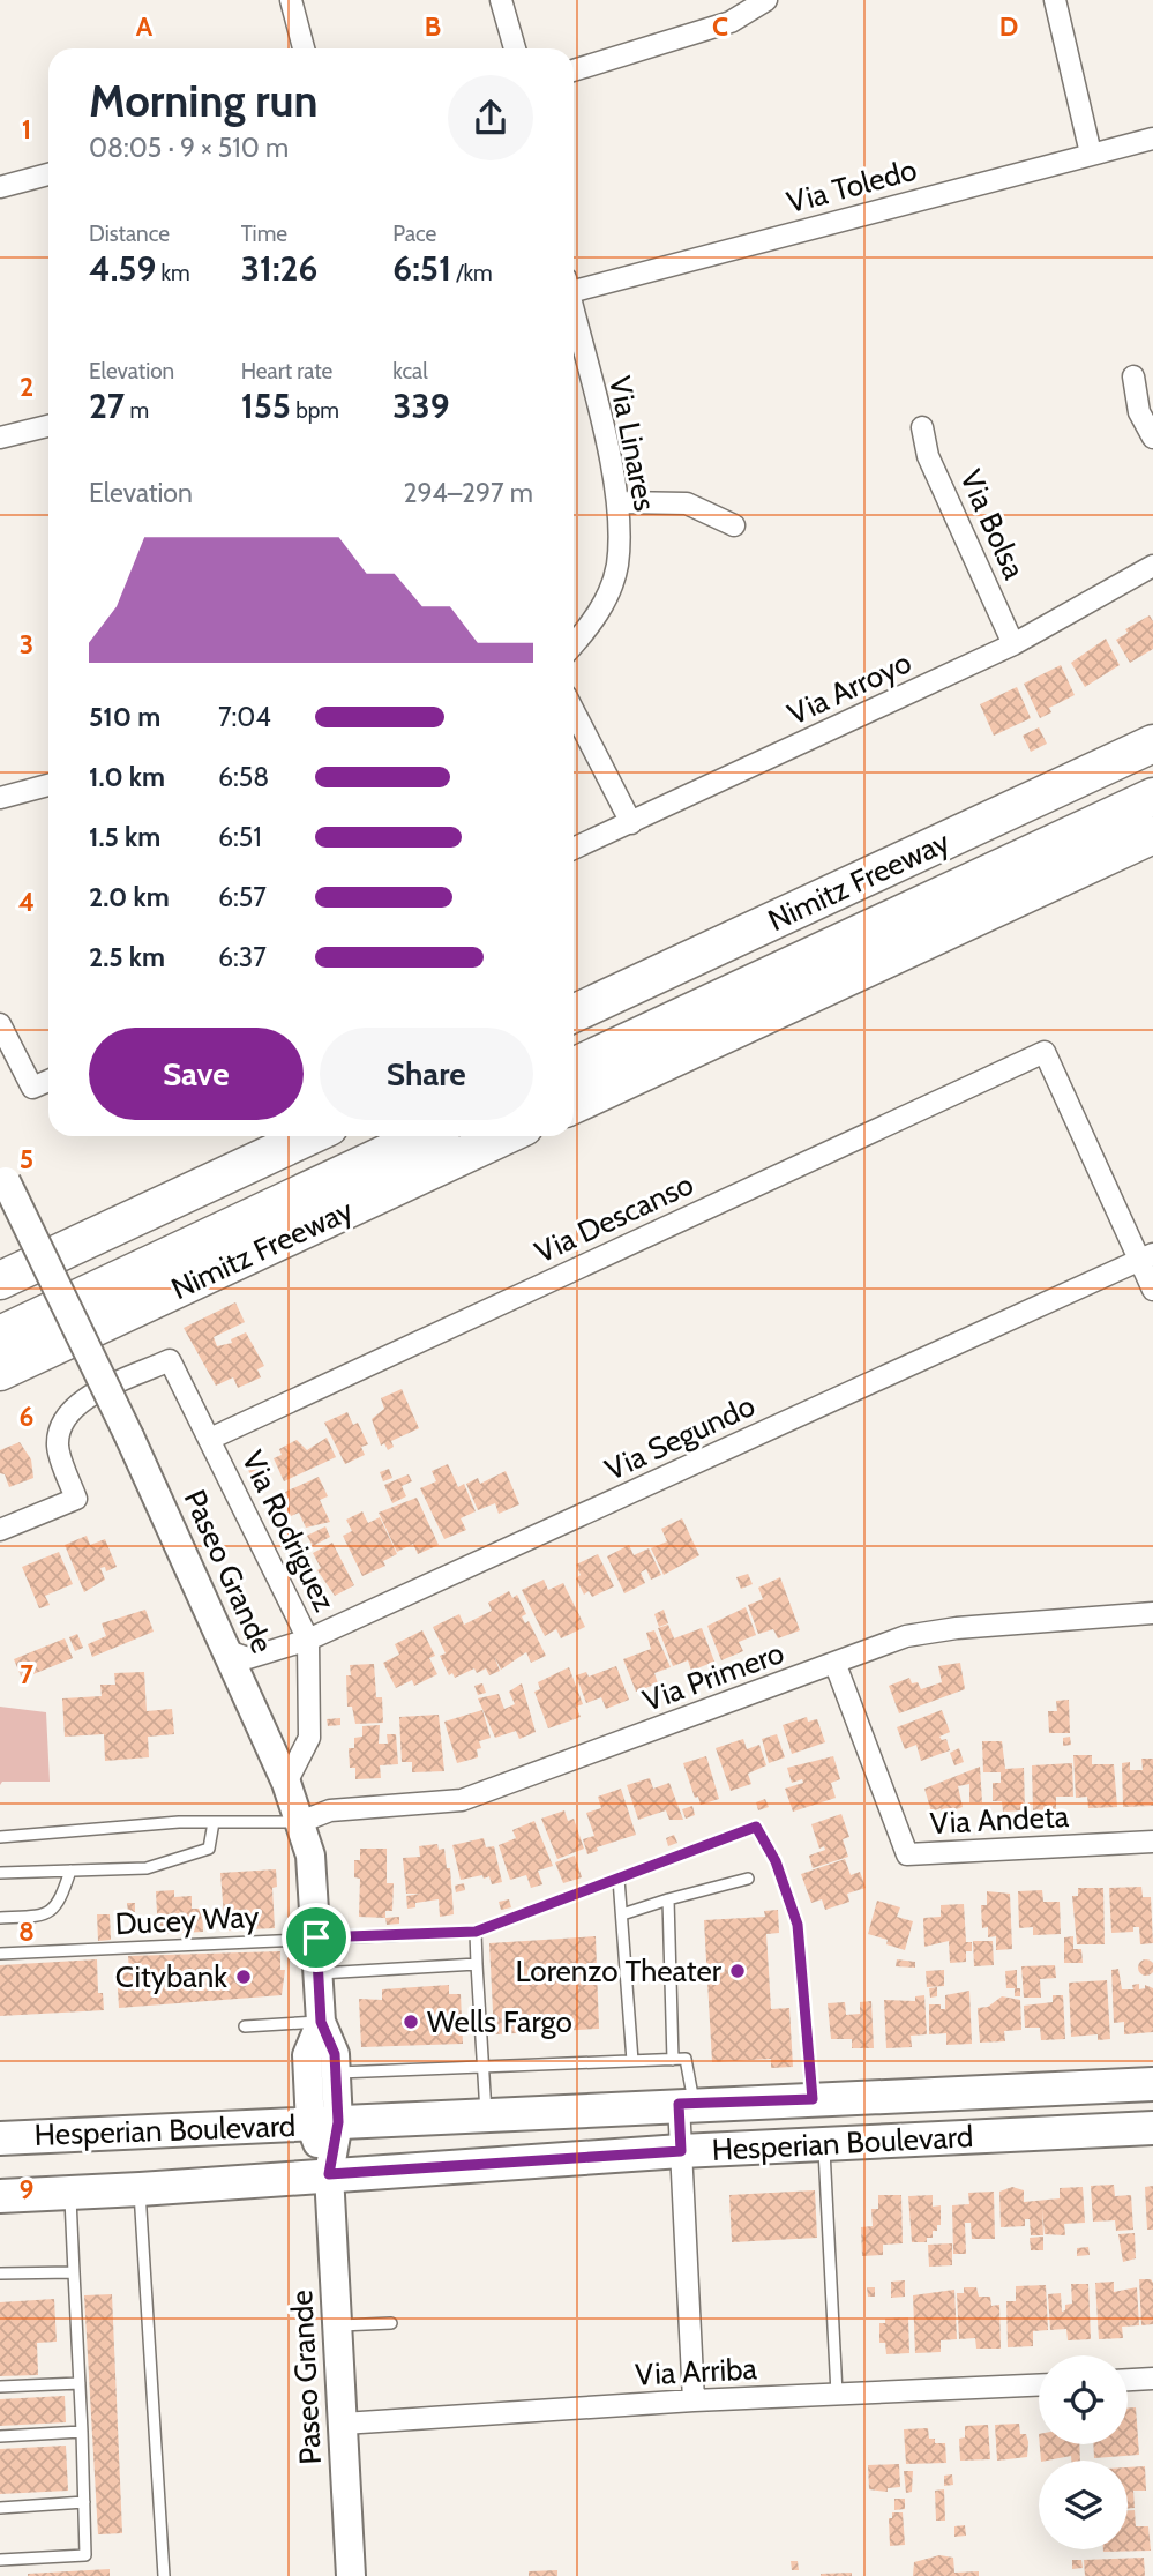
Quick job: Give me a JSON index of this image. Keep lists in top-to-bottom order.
{
  "streets": {
    "highway": ["Nimitz Freeway"],
    "main road": ["Hesperian Boulevard"],
    "street": [
      "Via Toledo",
      "Via Linares",
      "Via Bolsa",
      "Via Arroyo",
      "Via Descanso",
      "Via Segundo",
      "Via Rodriguez",
      "Paseo Grande",
      "Via Primero",
      "Via Andeta",
      "Via Arriba"
    ],
    "lane": ["Ducey Way"]
  },
  "crossings": [
    ["Via Bolsa", "Via Arroyo"],
    ["Via Descanso", "Via Segundo"],
    ["Via Descanso", "Via Rodriguez"],
    ["Via Segundo", "Via Rodriguez"],
    ["Via Segundo", "Paseo Grande"],
    ["Via Rodriguez", "Paseo Grande"],
    ["Paseo Grande", "Via Primero"],
    ["Paseo Grande", "Ducey Way"],
    ["Paseo Grande", "Hesperian Boulevard"],
    ["Paseo Grande", "Via Arriba"],
    ["Via Primero", "Via Andeta"],
    ["Ducey Way", "Hesperian Boulevard"]
  ],
  "places": ["Lorenzo Theater", "Citybank", "Wells Fargo"],
  "page": {
    "heading": ["Morning run", "08:05 · 9 × 510 m"],
    "stats": [
      ["Distance", "4.59 km"],
      ["Time", "31:26"],
      ["Pace", "6:51 /km"],
      ["Elevation", "27 m"],
      ["Heart rate", "155 bpm"],
      ["kcal", "339"]
    ],
    "chart": ["Elevation", "294–297 m"],
    "list": [
      {
        "name": "510 m",
        "note": "7:04"
      },
      {
        "name": "1.0 km",
        "note": "6:58"
      },
      {
        "name": "1.5 km",
        "note": "6:51"
      },
      {
        "name": "2.0 km",
        "note": "6:57"
      },
      {
        "name": "2.5 km",
        "note": "6:37"
      }
    ],
    "buttons": ["Save", "Share"]
  },
  "grid": {
    "columns": [
      "A",
      "B",
      "C",
      "D"
    ],
    "rows": [
      "1",
      "2",
      "3",
      "4",
      "5",
      "6",
      "7",
      "8",
      "9"
    ]
  }
}
